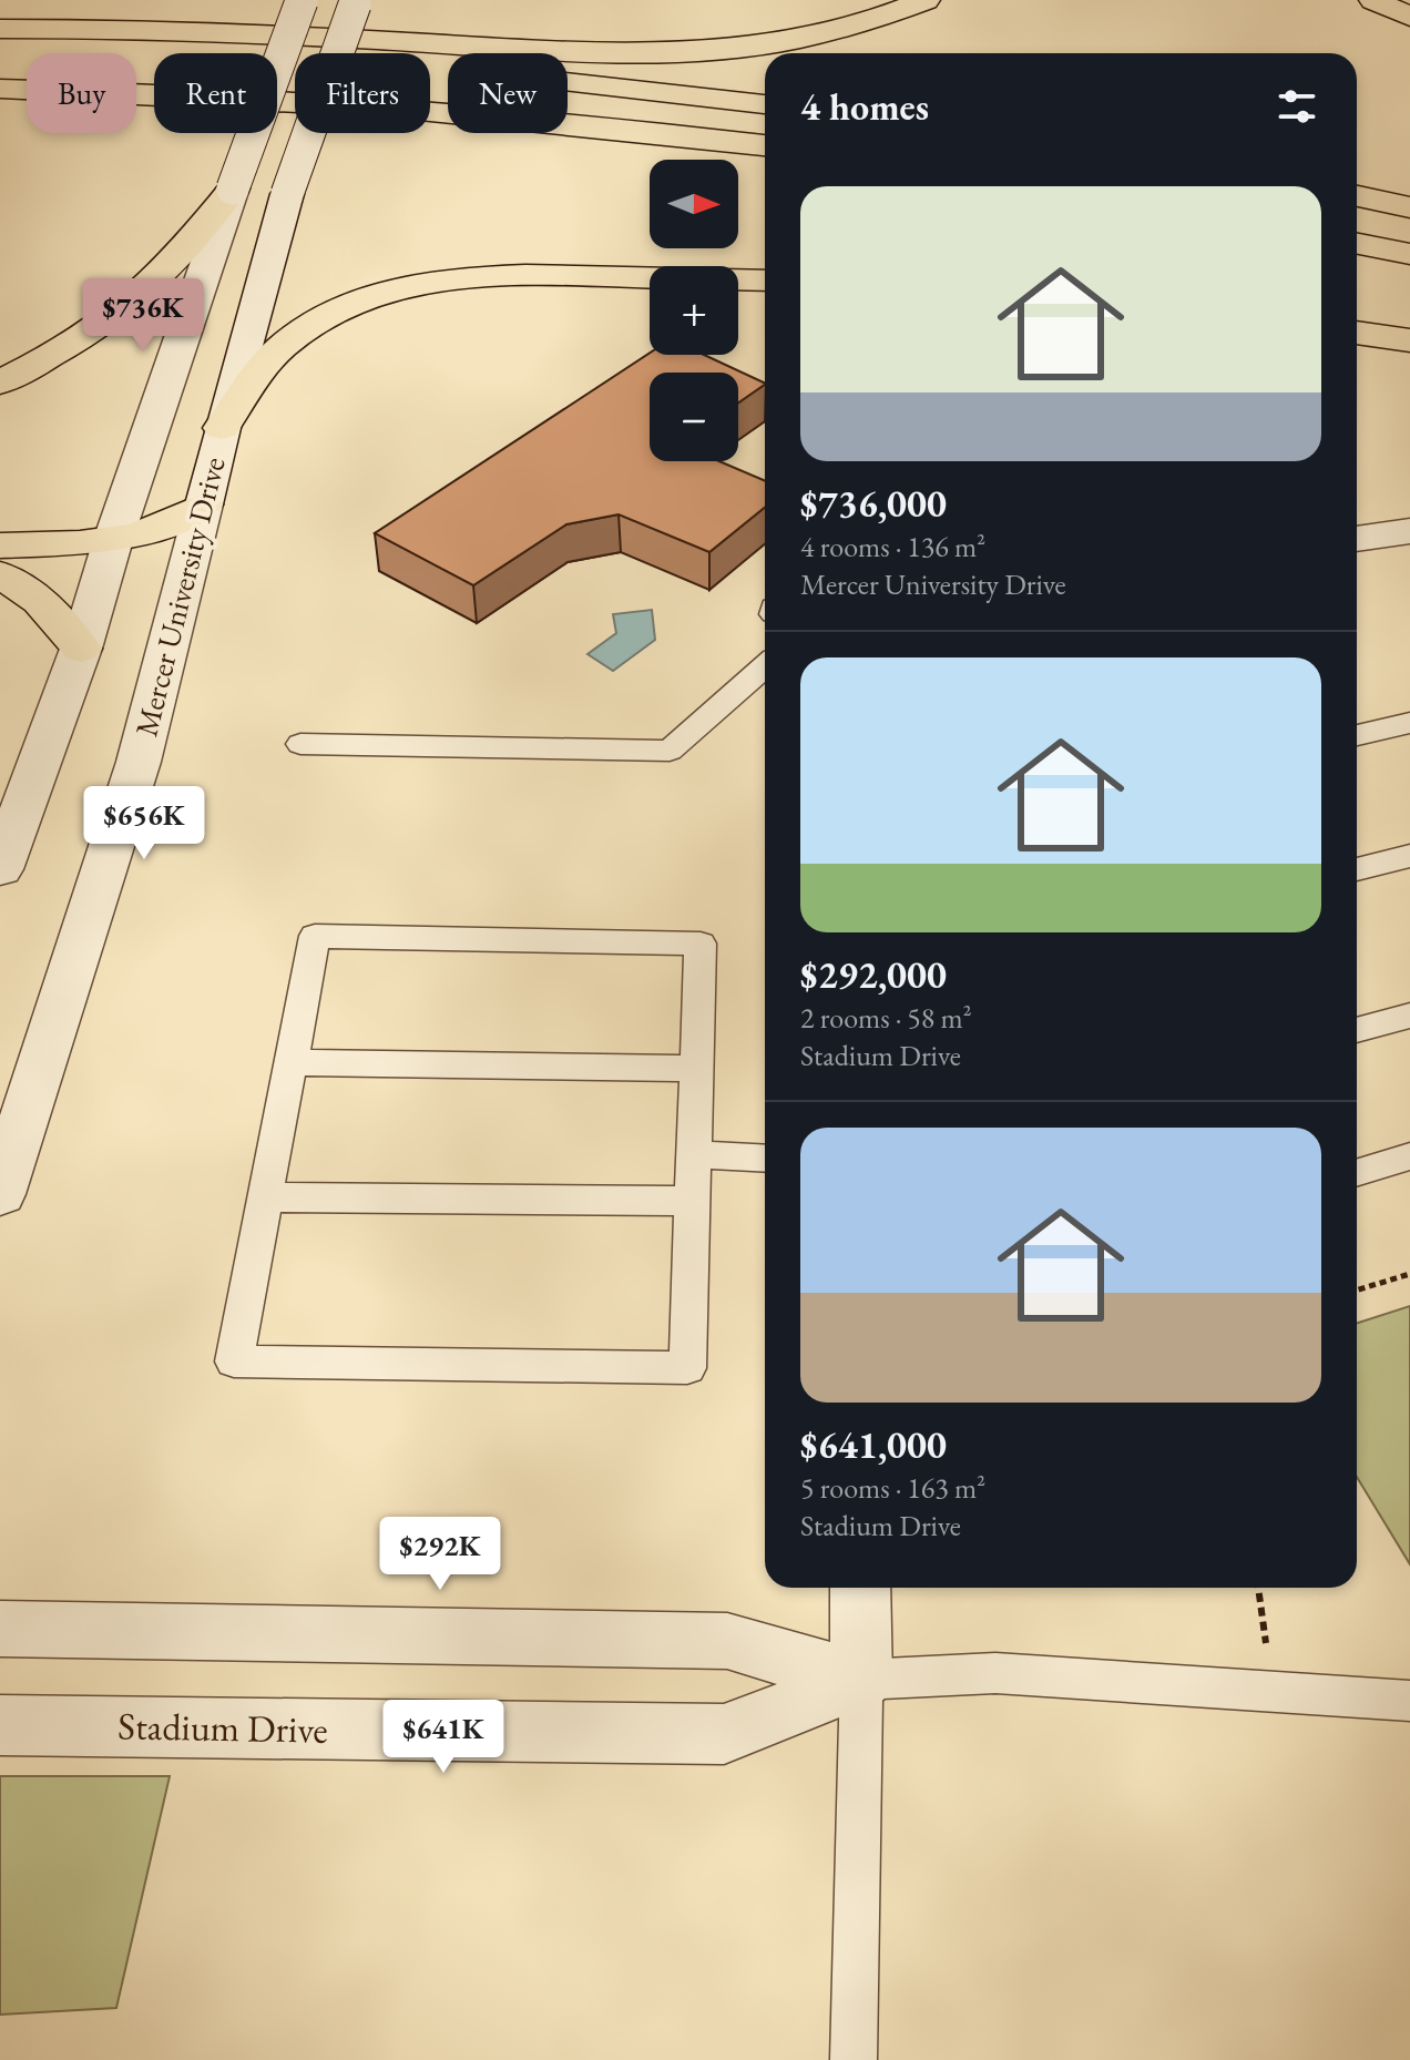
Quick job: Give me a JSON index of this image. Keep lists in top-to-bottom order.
{
  "streets": {
    "street": ["Mercer University Drive", "Stadium Drive"]
  },
  "north": "right",
  "page": {
    "chip": [
      "Buy",
      "Rent",
      "Filters",
      "New"
    ],
    "heading": "4 homes",
    "map_buttons": ["+", "−"],
    "list": [
      {
        "name": "$736,000",
        "note": "4 rooms · 136 m² · Mercer University Drive"
      },
      {
        "name": "$292,000",
        "note": "2 rooms · 58 m² · Stadium Drive"
      },
      {
        "name": "$641,000",
        "note": "5 rooms · 163 m² · Stadium Drive"
      }
    ],
    "price": [
      "$736K",
      "$656K",
      "$292K",
      "$641K"
    ]
  }
}
